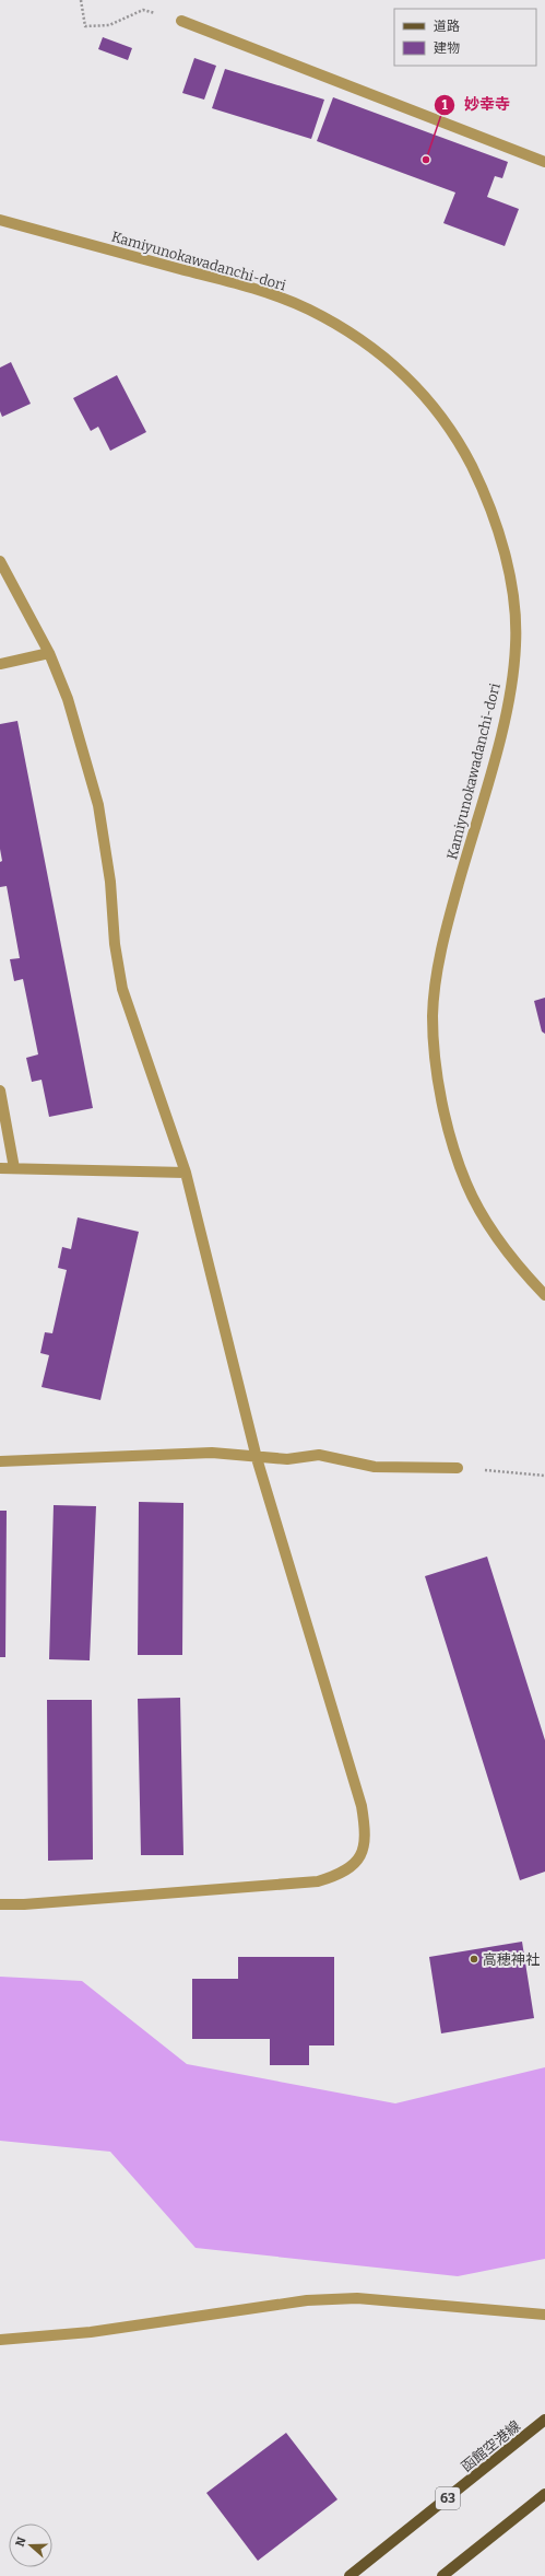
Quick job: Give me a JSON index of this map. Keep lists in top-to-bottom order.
{
  "streets": {
    "main road": ["函館空港線", "63"],
    "street": ["Kamiyunokawadanchi-dori"]
  },
  "places": ["妙幸寺", "高穂神社"],
  "legend": ["道路", "建物"],
  "north": "left"
}
